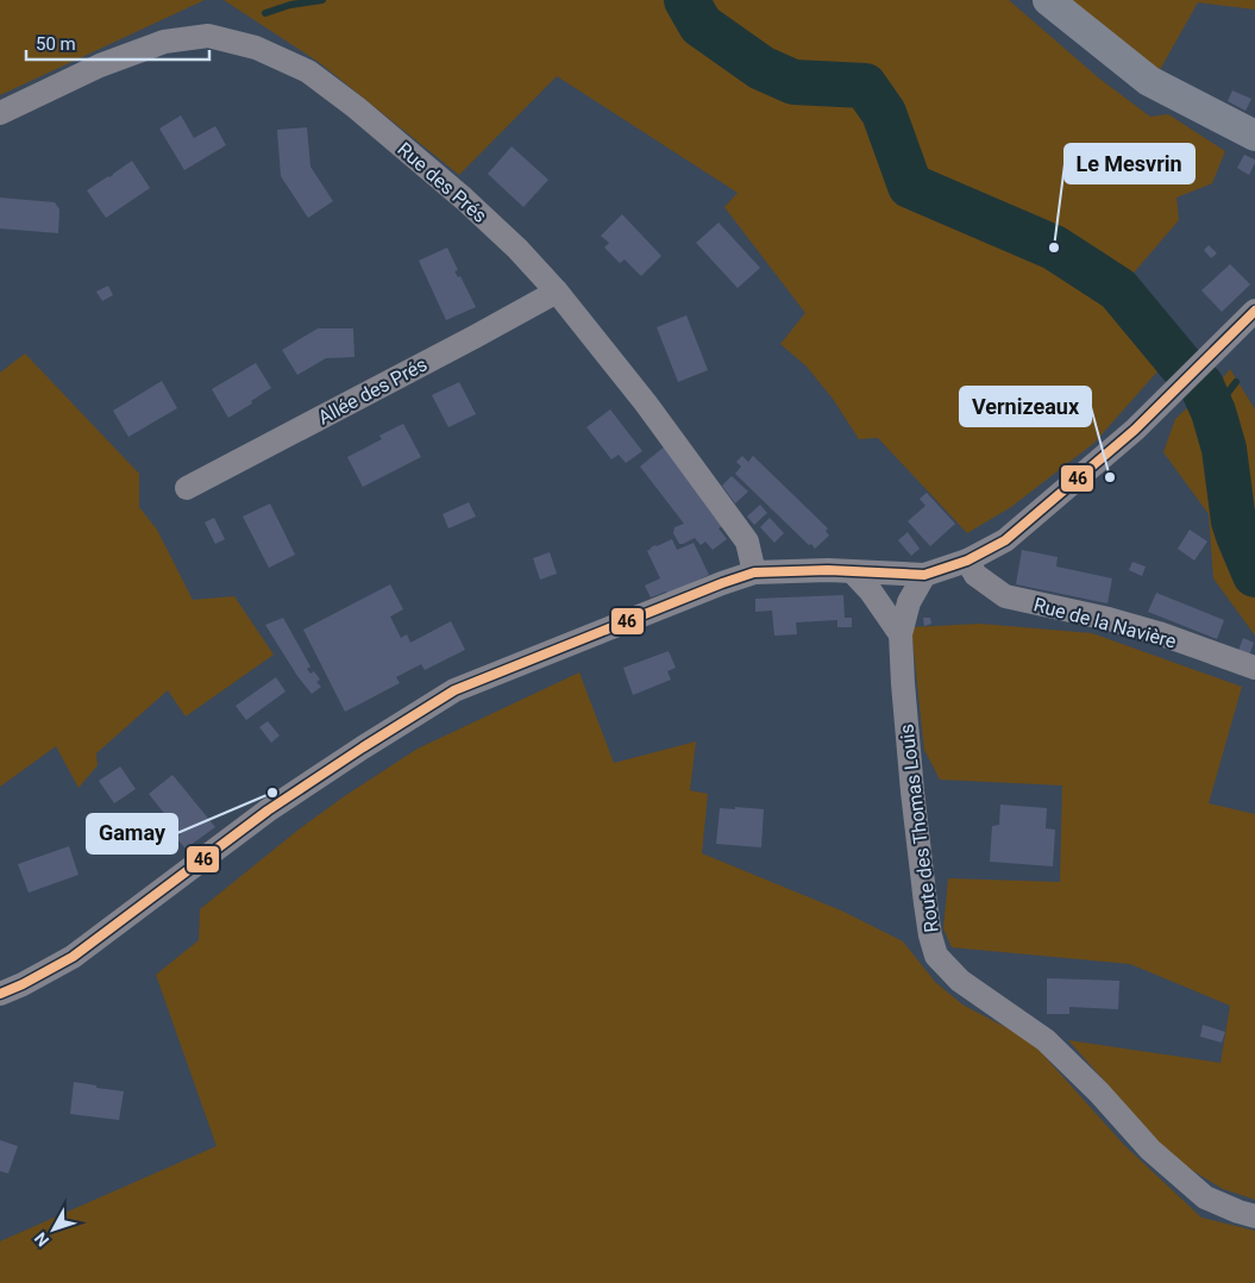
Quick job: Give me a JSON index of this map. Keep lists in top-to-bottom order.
{
  "streets": {
    "street": [
      "Rue des Prés",
      "Allée des Prés",
      "Rue de la Navière",
      "Route des Thomas Louis"
    ]
  },
  "crossings": [
    ["Rue des Prés", "Allée des Prés"]
  ],
  "places": ["Le Mesvrin", "Vernizeaux", "Gamay"],
  "lines": ["transit line 46"],
  "scale_bar": "50 m",
  "north": "bottom left"
}
